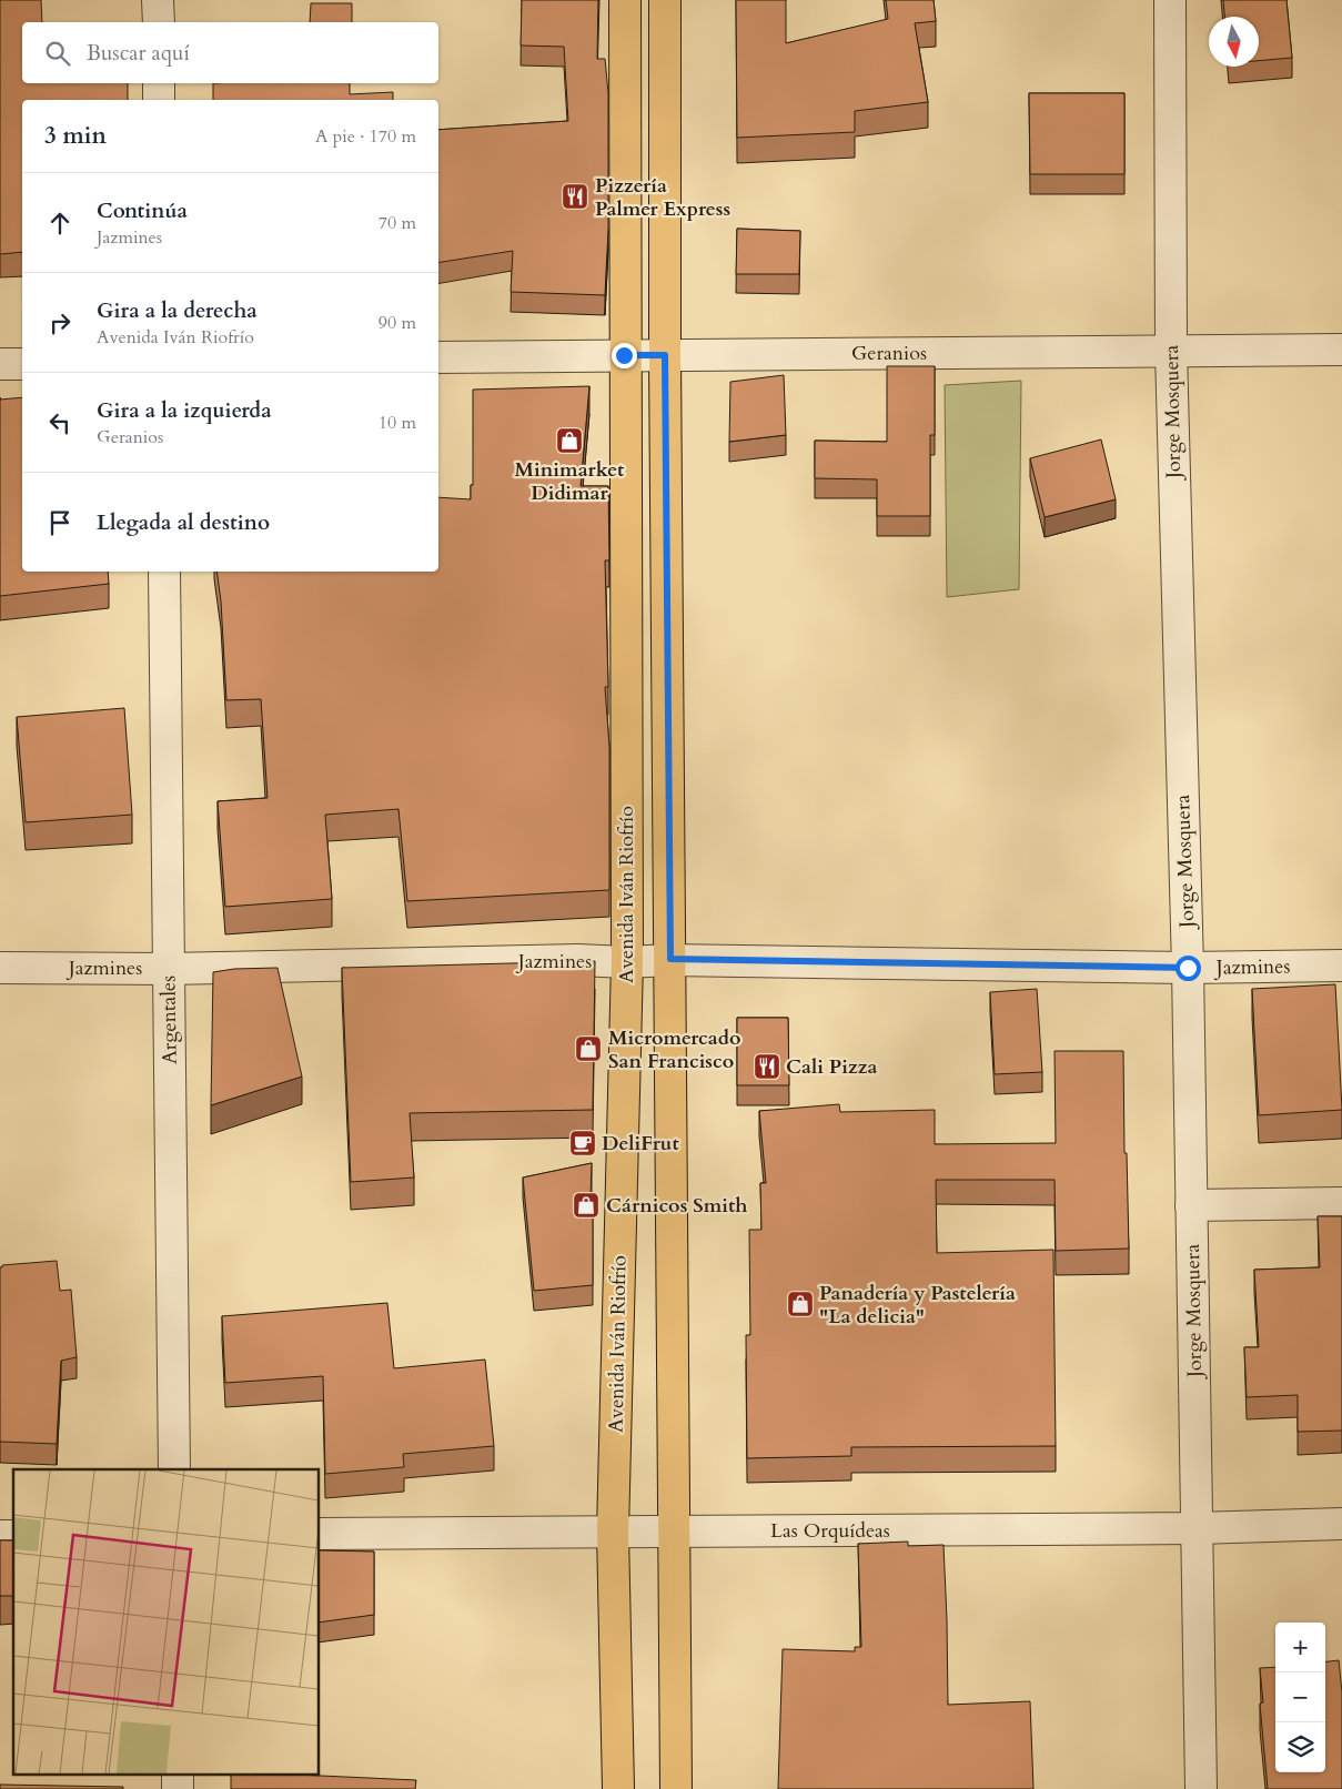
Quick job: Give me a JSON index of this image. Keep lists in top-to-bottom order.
{
  "streets": {
    "main road": ["Avenida Iván Riofrío"],
    "street": [
      "Geranios",
      "Jorge Mosquera",
      "Jazmines",
      "Argentales",
      "Las Orquídeas"
    ]
  },
  "crossings": [
    ["Geranios", "Jorge Mosquera"],
    ["Geranios", "Avenida Iván Riofrío"],
    ["Jorge Mosquera", "Jazmines"],
    ["Jorge Mosquera", "Las Orquídeas"],
    ["Avenida Iván Riofrío", "Jazmines"],
    ["Avenida Iván Riofrío", "Las Orquídeas"],
    ["Jazmines", "Argentales"]
  ],
  "places": {
    "restaurant": ["Pizzería Palmer Express", "Cali Pizza"],
    "shop": [
      "Minimarket Didimar",
      "Micromercado San Francisco",
      "Cárnicos Smith",
      "Panadería y Pastelería \"La delicia\""
    ],
    "cafe": ["DeliFrut"]
  },
  "north": "bottom",
  "page": {
    "search": "Buscar aquí",
    "heading": ["3 min", "A pie · 170 m"],
    "list": [
      ["Continúa", "Jazmines", "70 m"],
      ["Gira a la derecha", "Avenida Iván Riofrío", "90 m"],
      ["Gira a la izquierda", "Geranios", "10 m"],
      "Llegada al destino"
    ],
    "map_buttons": ["+", "−"]
  }
}
